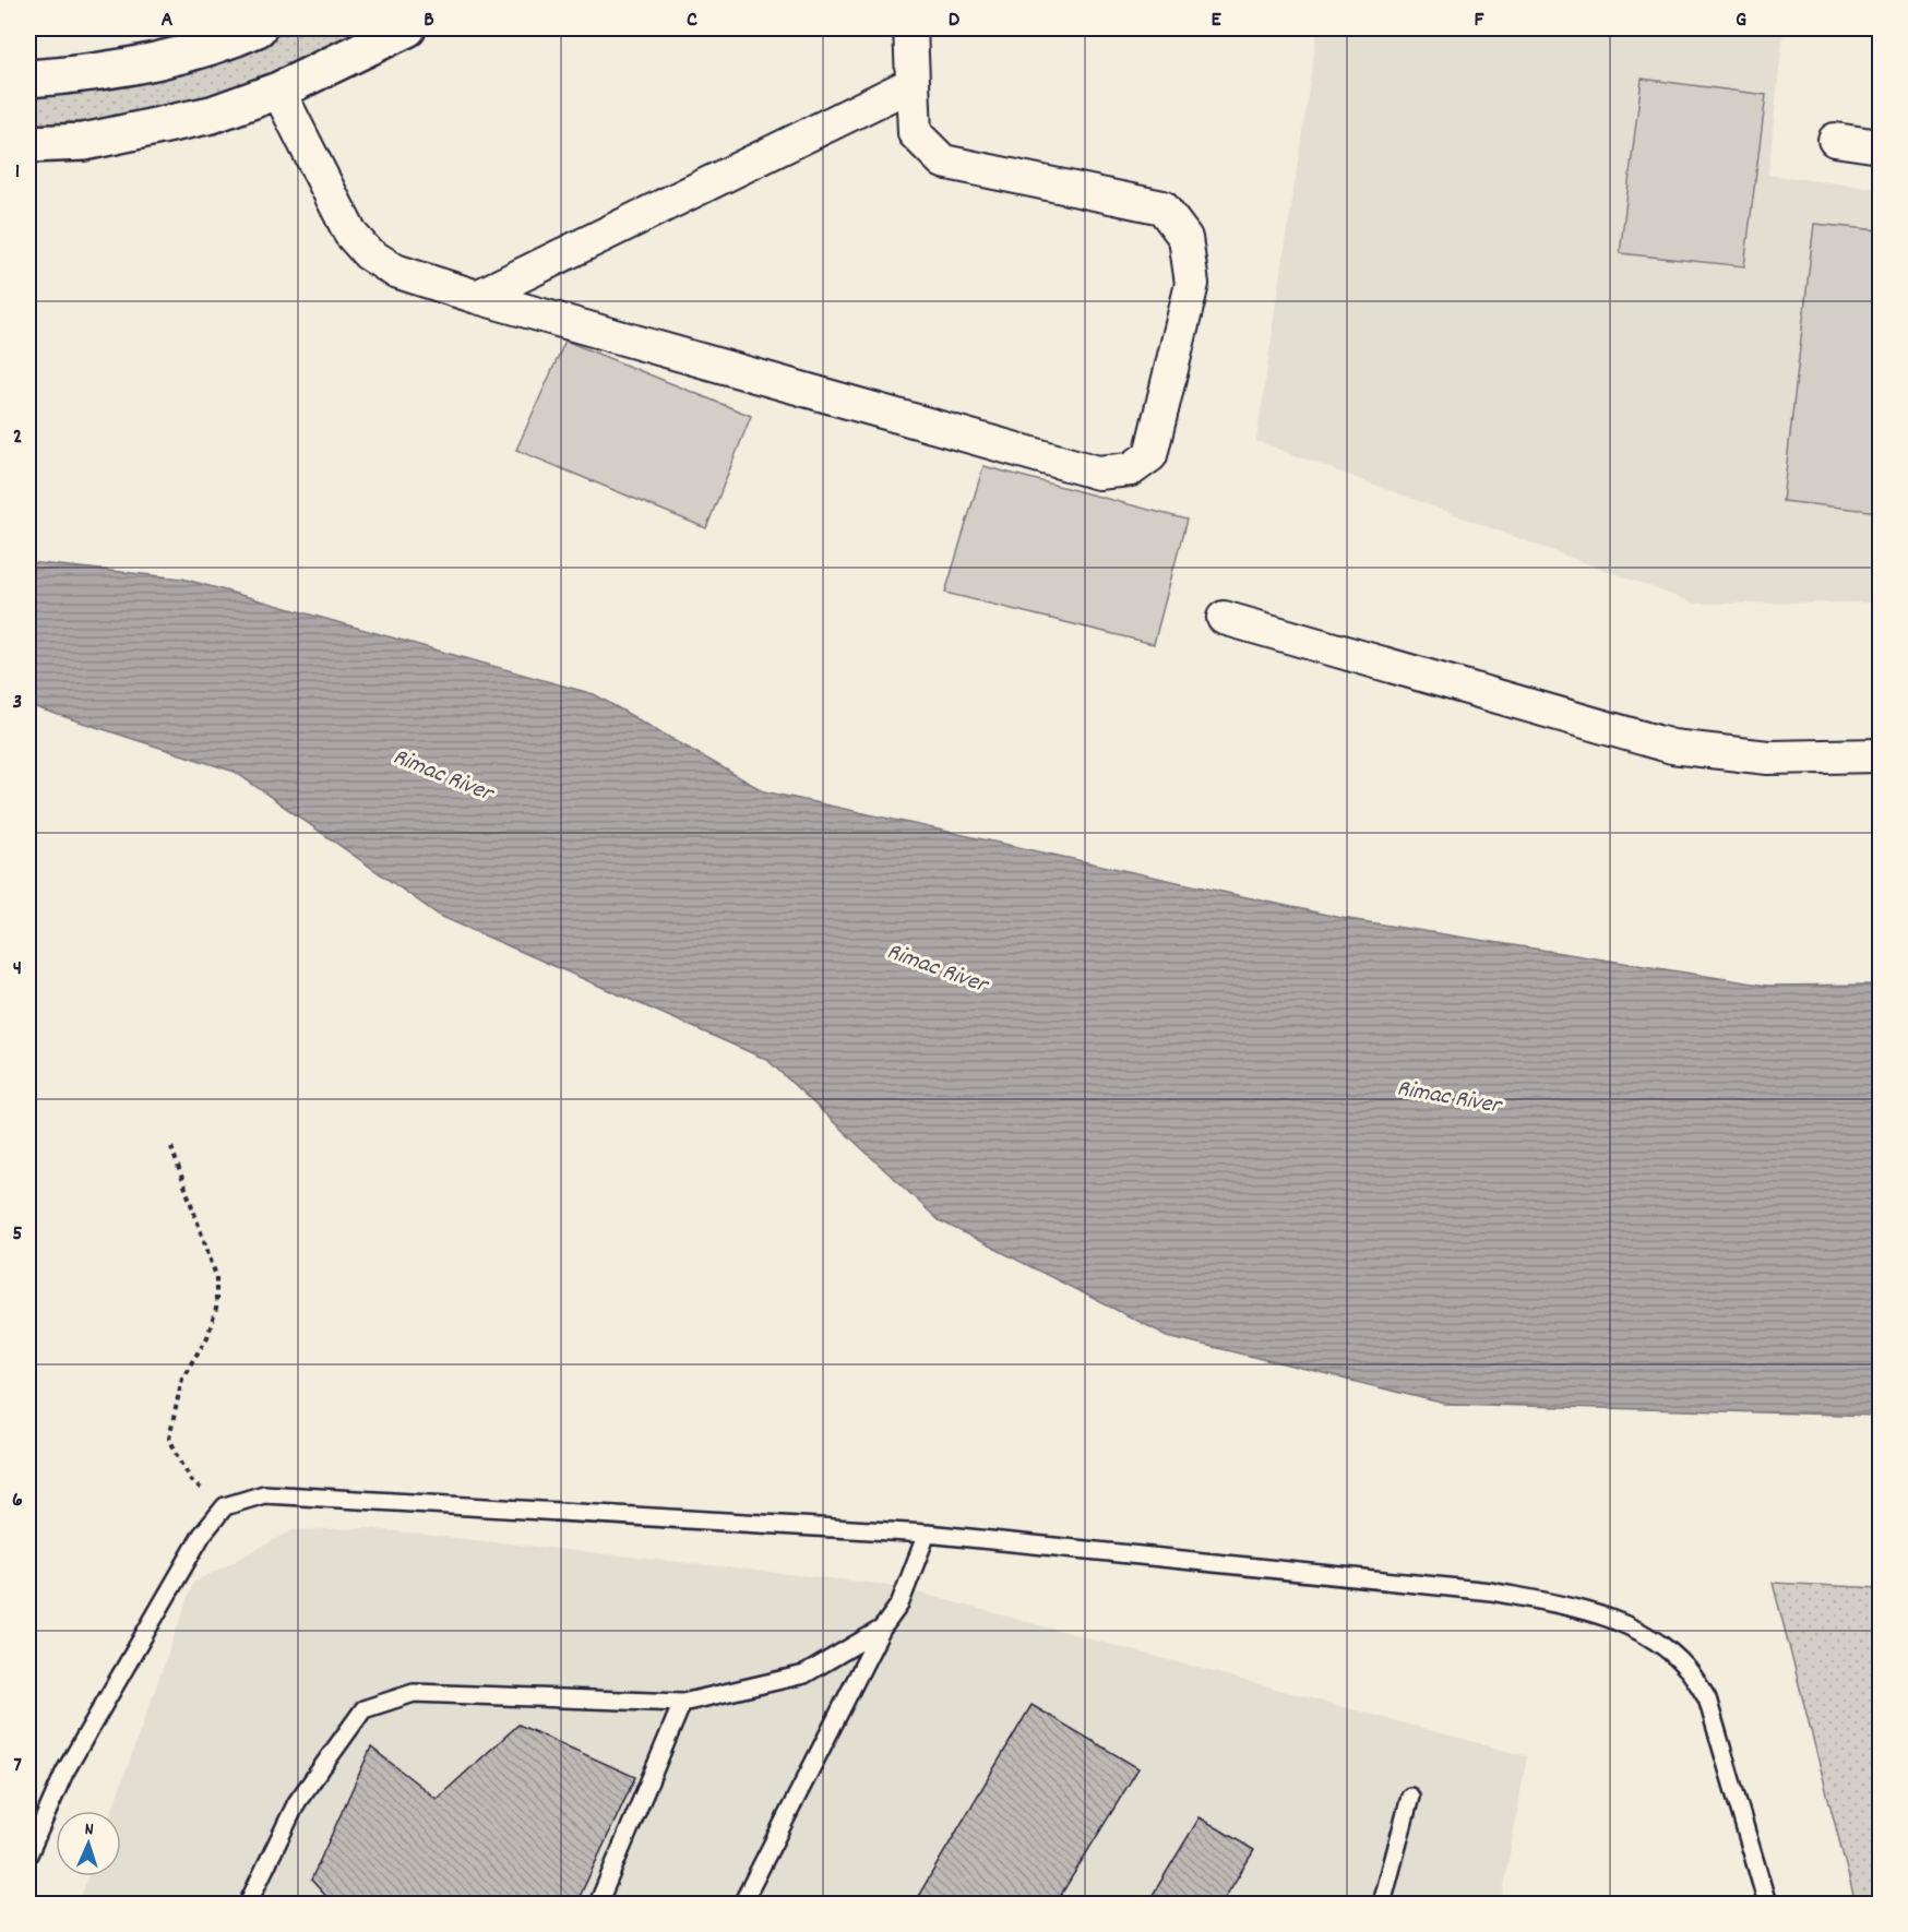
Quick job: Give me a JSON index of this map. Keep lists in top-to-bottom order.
{
  "water": ["Rimac River"],
  "north": "top",
  "grid": {
    "columns": [
      "A",
      "B",
      "C",
      "D",
      "E",
      "F",
      "G"
    ],
    "rows": [
      "1",
      "2",
      "3",
      "4",
      "5",
      "6",
      "7"
    ]
  }
}
